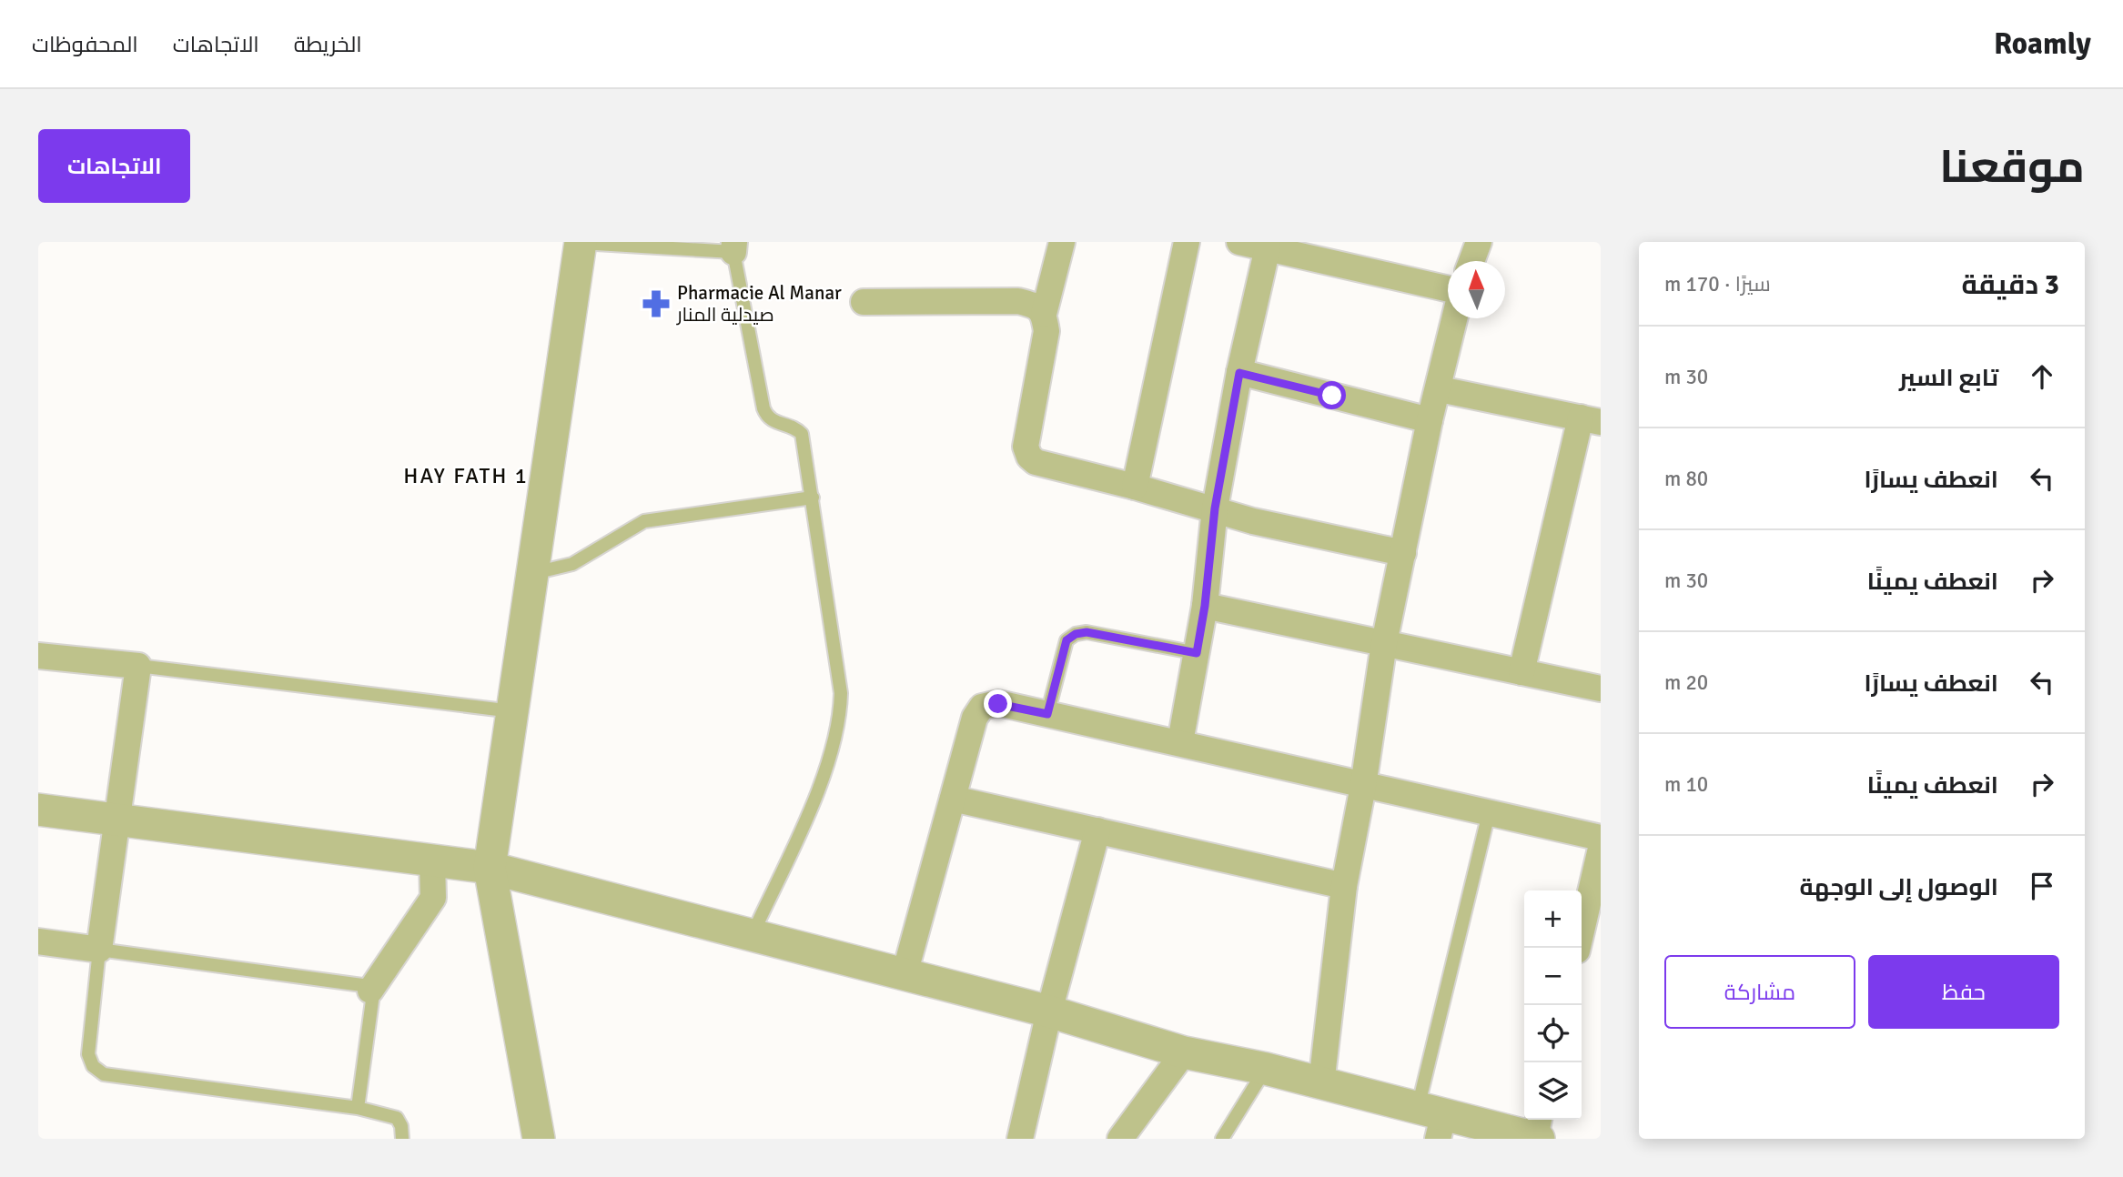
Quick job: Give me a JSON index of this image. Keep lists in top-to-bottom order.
{
  "districts": ["HAY FATH 1"],
  "places": {
    "pharmacy": ["Pharmacie Al Manar صيدلية المنار"]
  },
  "north": "top",
  "page": {
    "header": "Roamly",
    "nav": ["الخريطة", "الاتجاهات", "المحفوظات"],
    "title": "موقعنا",
    "buttons": [
      "الاتجاهات",
      ["حفظ", "مشاركة"]
    ],
    "heading": ["3 دقيقة", "سيرًا · 170 m"],
    "list": [
      ["تابع السير", "30 m"],
      ["انعطف يسارًا", "80 m"],
      ["انعطف يمينًا", "30 m"],
      ["انعطف يسارًا", "20 m"],
      ["انعطف يمينًا", "10 m"],
      "الوصول إلى الوجهة"
    ],
    "map_buttons": ["+", "−"]
  }
}
